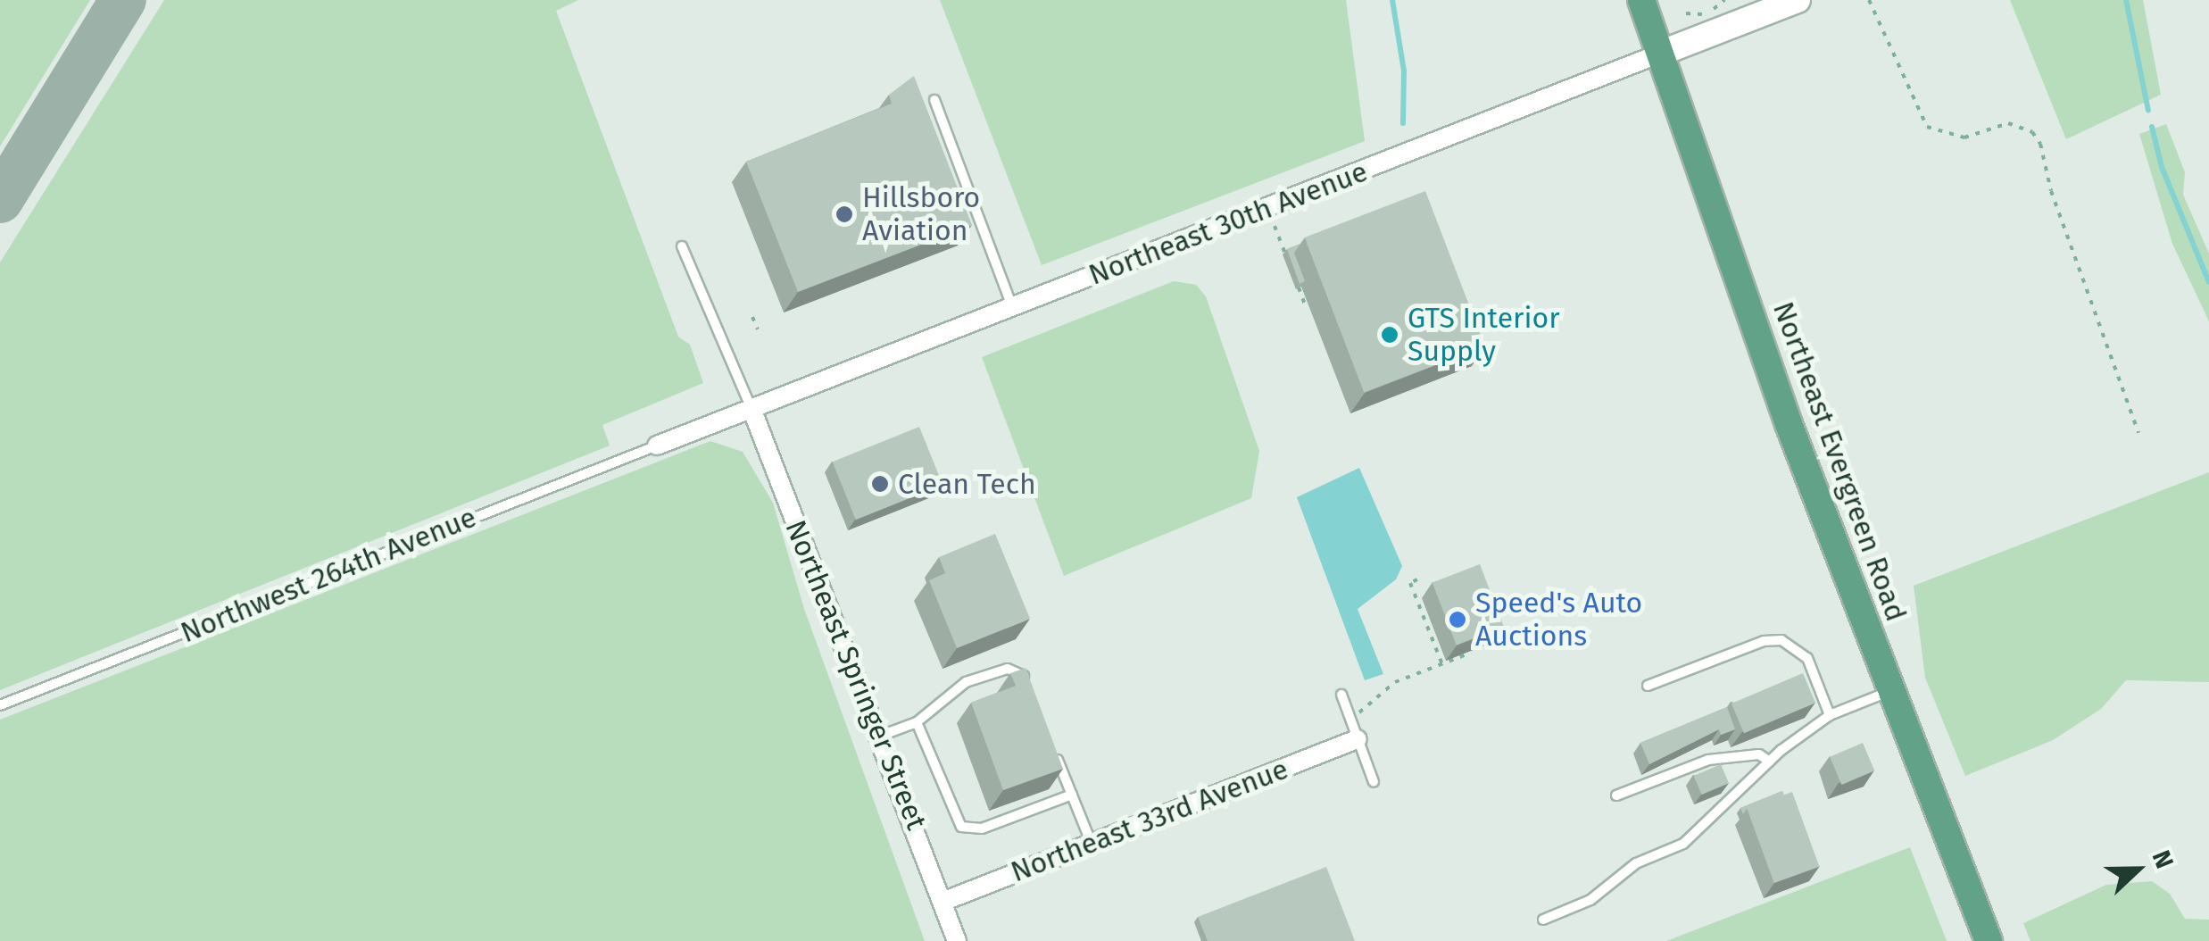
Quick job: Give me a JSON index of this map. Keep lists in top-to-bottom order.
{
  "streets": {
    "main road": ["Northeast Evergreen Road"],
    "street": ["Northeast 30th Avenue", "Northeast Springer Street", "Northeast 33rd Avenue"],
    "lane": ["Northwest 264th Avenue"]
  },
  "crossings": [
    ["Northeast 30th Avenue", "Northeast Evergreen Road"],
    ["Northeast 30th Avenue", "Northwest 264th Avenue"],
    ["Northeast 30th Avenue", "Northeast Springer Street"],
    ["Northeast Springer Street", "Northeast 33rd Avenue"]
  ],
  "places": [
    "Hillsboro Aviation",
    "GTS Interior Supply",
    "Clean Tech",
    "Speed's Auto Auctions"
  ],
  "north": "right"
}
